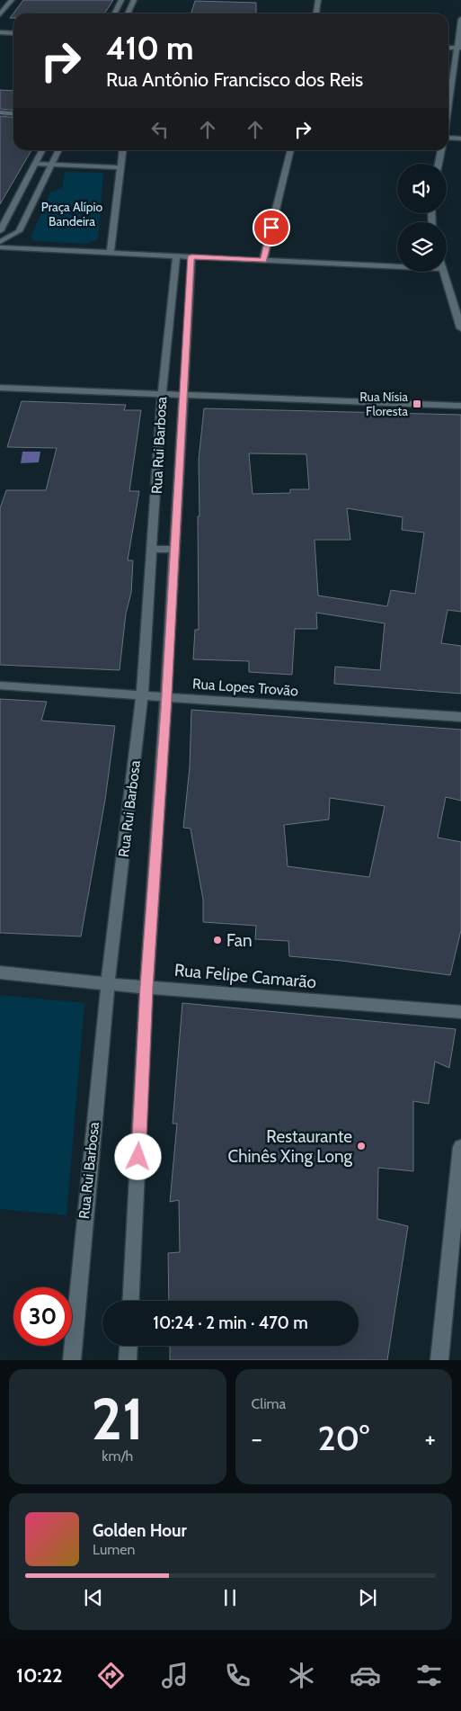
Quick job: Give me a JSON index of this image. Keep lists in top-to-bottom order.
{
  "streets": {
    "street": ["Rua Rui Barbosa", "Rua Lopes Trovão", "Rua Felipe Camarão"]
  },
  "crossings": [
    ["Rua Rui Barbosa", "Rua Lopes Trovão"],
    ["Rua Rui Barbosa", "Rua Felipe Camarão"]
  ],
  "parks": ["Praça Alípio Bandeira"],
  "places": {
    "transit": ["Rua Nísia Floresta"],
    "other": ["Fan", "Restaurante Chinês Xing Long"]
  },
  "page": {
    "turn": ["410 m", "Rua Antônio Francisco dos Reis"],
    "limit": "30",
    "trip": "10:24 · 2 min · 470 m",
    "tile": [
      ["21", "km/h"],
      "Clima"
    ],
    "heat": ["−", "20°", "+"],
    "song": ["Golden Hour", "Lumen"],
    "tabs": "10:22"
  }
}
